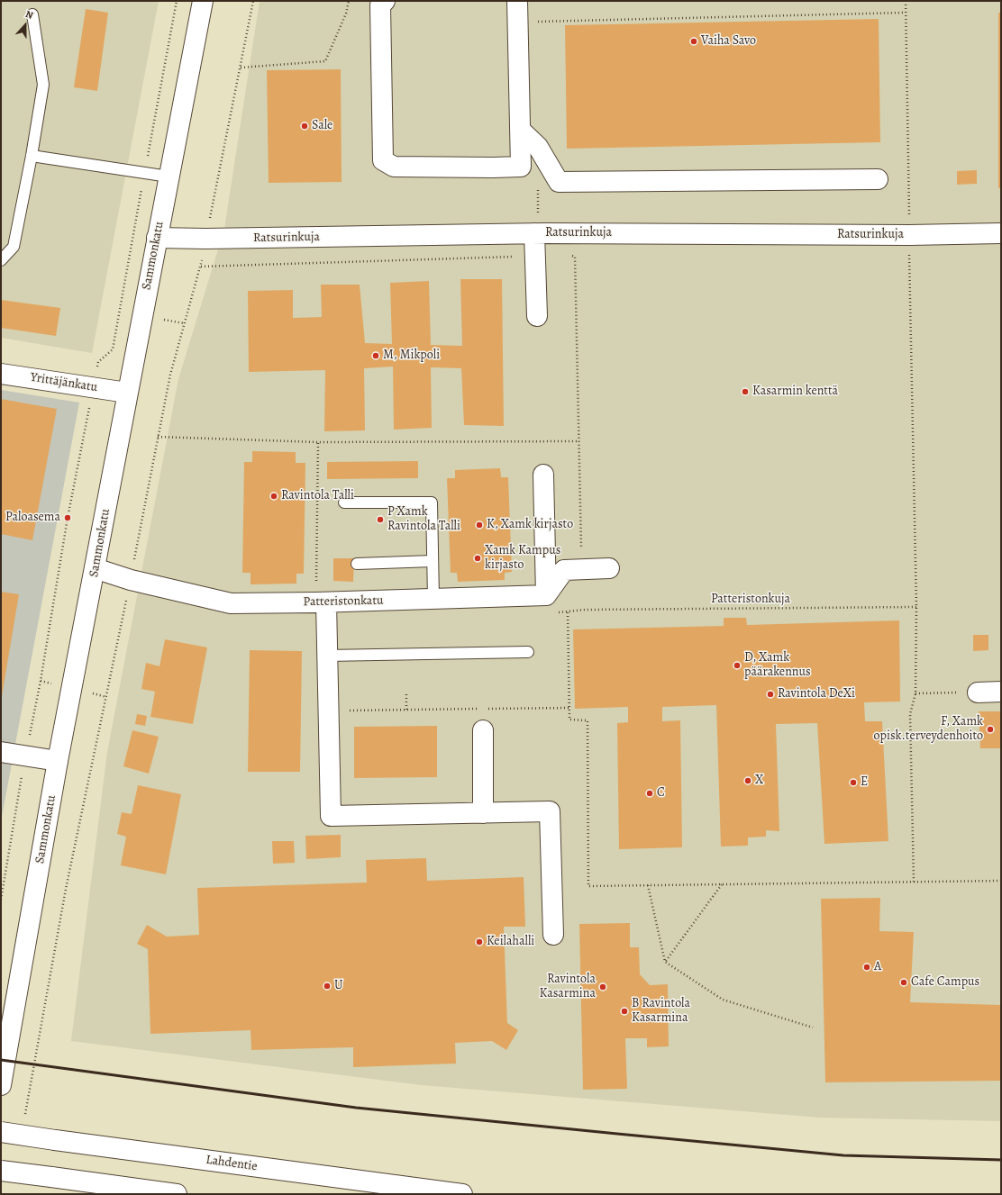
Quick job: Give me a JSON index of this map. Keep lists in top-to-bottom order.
{
  "streets": {
    "main road": [
      "Ratsurinkuja",
      "Sammonkatu",
      "Yrittäjänkatu",
      "Patteristonkatu",
      "Lahdentie"
    ],
    "path": ["Patteristonkuja"]
  },
  "crossings": [
    ["Ratsurinkuja", "Sammonkatu"],
    ["Sammonkatu", "Yrittäjänkatu"],
    ["Sammonkatu", "Patteristonkatu"]
  ],
  "places": [
    "Vaiha Savo",
    "Sale",
    "M, Mikpoli",
    "Kasarmin kenttä",
    "Ravintola Talli",
    "Paloasema",
    "P Xamk Ravintola Talli",
    "K, Xamk kirjasto",
    "Xamk Kampus kirjasto",
    "D, Xamk päärakennus",
    "Ravintola DeXi",
    "F, Xamk opisk.terveydenhoito",
    "X",
    "E",
    "C",
    "Keilahalli",
    "A",
    "Cafe Campus",
    "U",
    "Ravintola Kasarmina",
    "B Ravintola Kasarmina"
  ],
  "north": "top"
}
